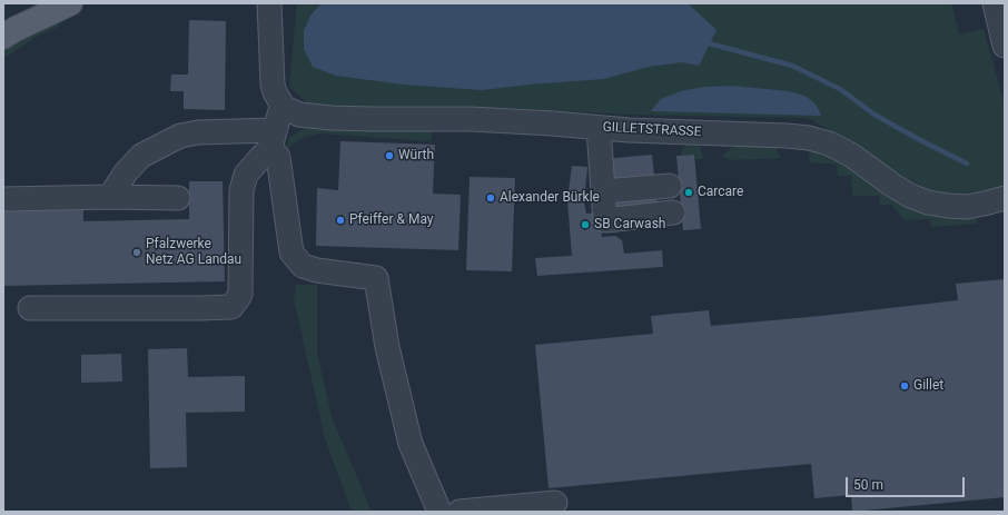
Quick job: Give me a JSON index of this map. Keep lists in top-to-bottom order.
{
  "streets": {
    "street": ["GILLETSTRASSE"]
  },
  "places": [
    "Würth",
    "Carcare",
    "Alexander Bürkle",
    "Pfeiffer & May",
    "SB Carwash",
    "Pfalzwerke Netz AG Landau",
    "Gillet"
  ],
  "scale_bar": "50 m"
}
